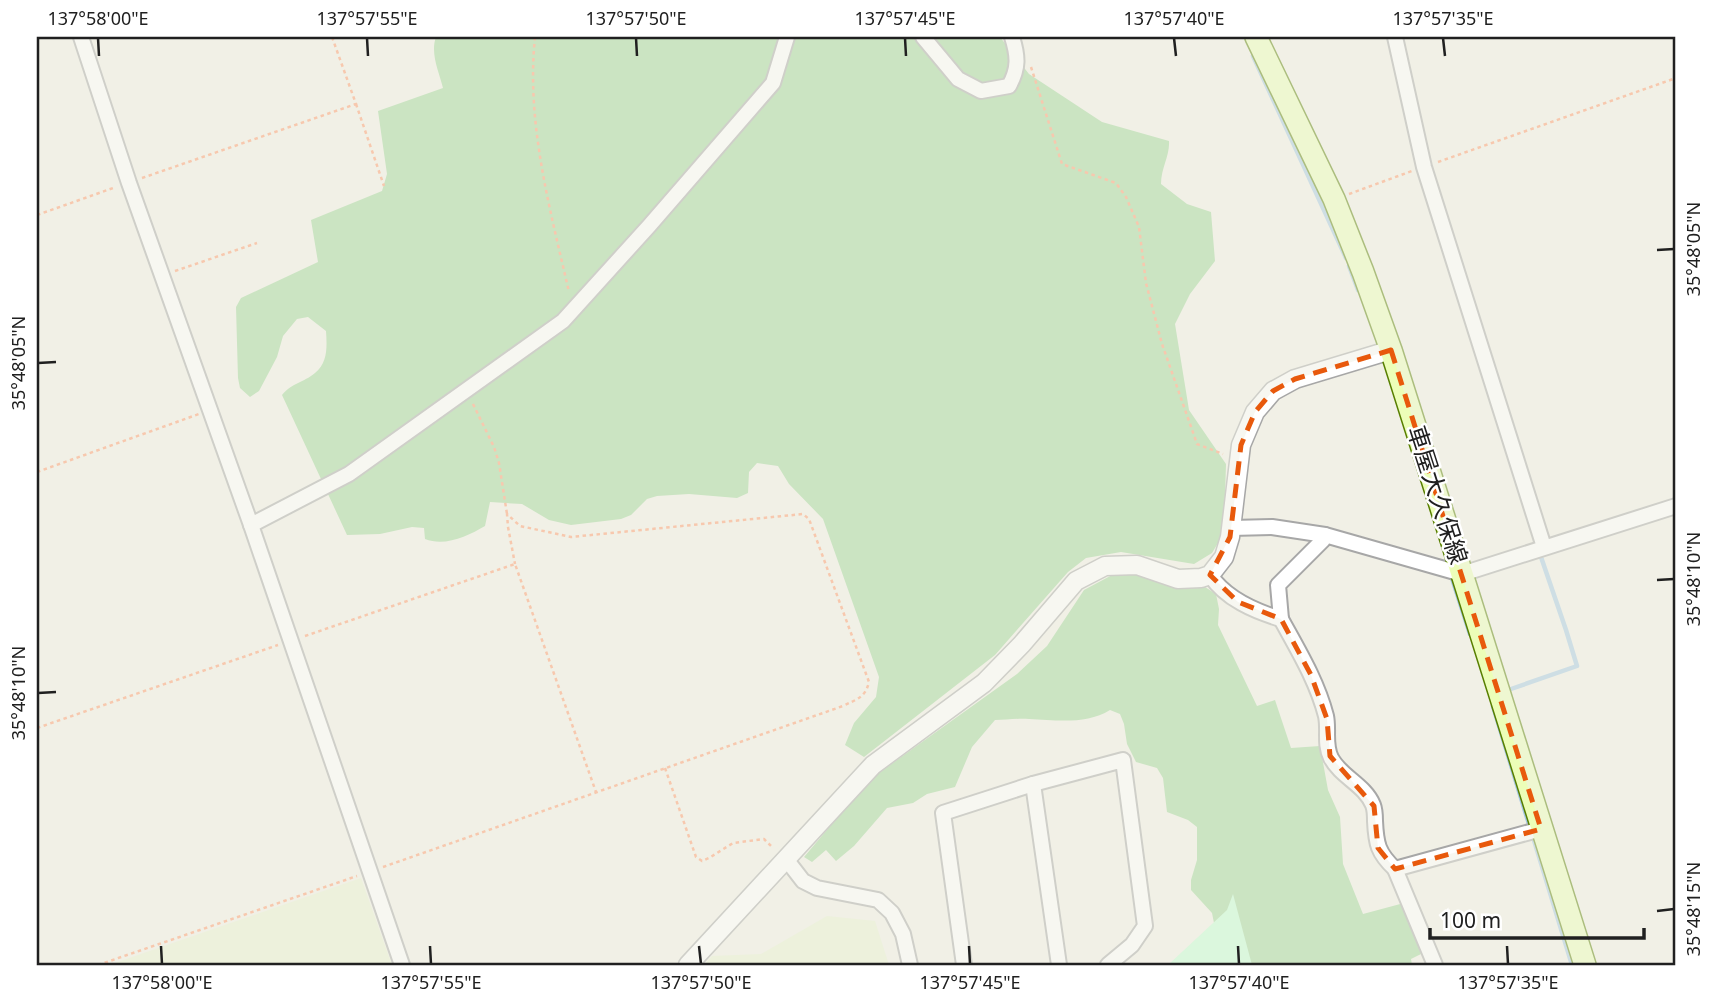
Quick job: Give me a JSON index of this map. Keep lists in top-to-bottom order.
{
  "streets": {
    "main road": ["車屋大久保線"]
  },
  "scale_bar": "100 m",
  "coordinates": [
    "137°58'00\"E",
    "137°57'55\"E",
    "137°57'50\"E",
    "137°57'45\"E",
    "137°57'40\"E",
    "137°57'35\"E",
    "35°48'05\"N",
    "35°48'10\"N",
    "35°48'15\"N"
  ]
}
